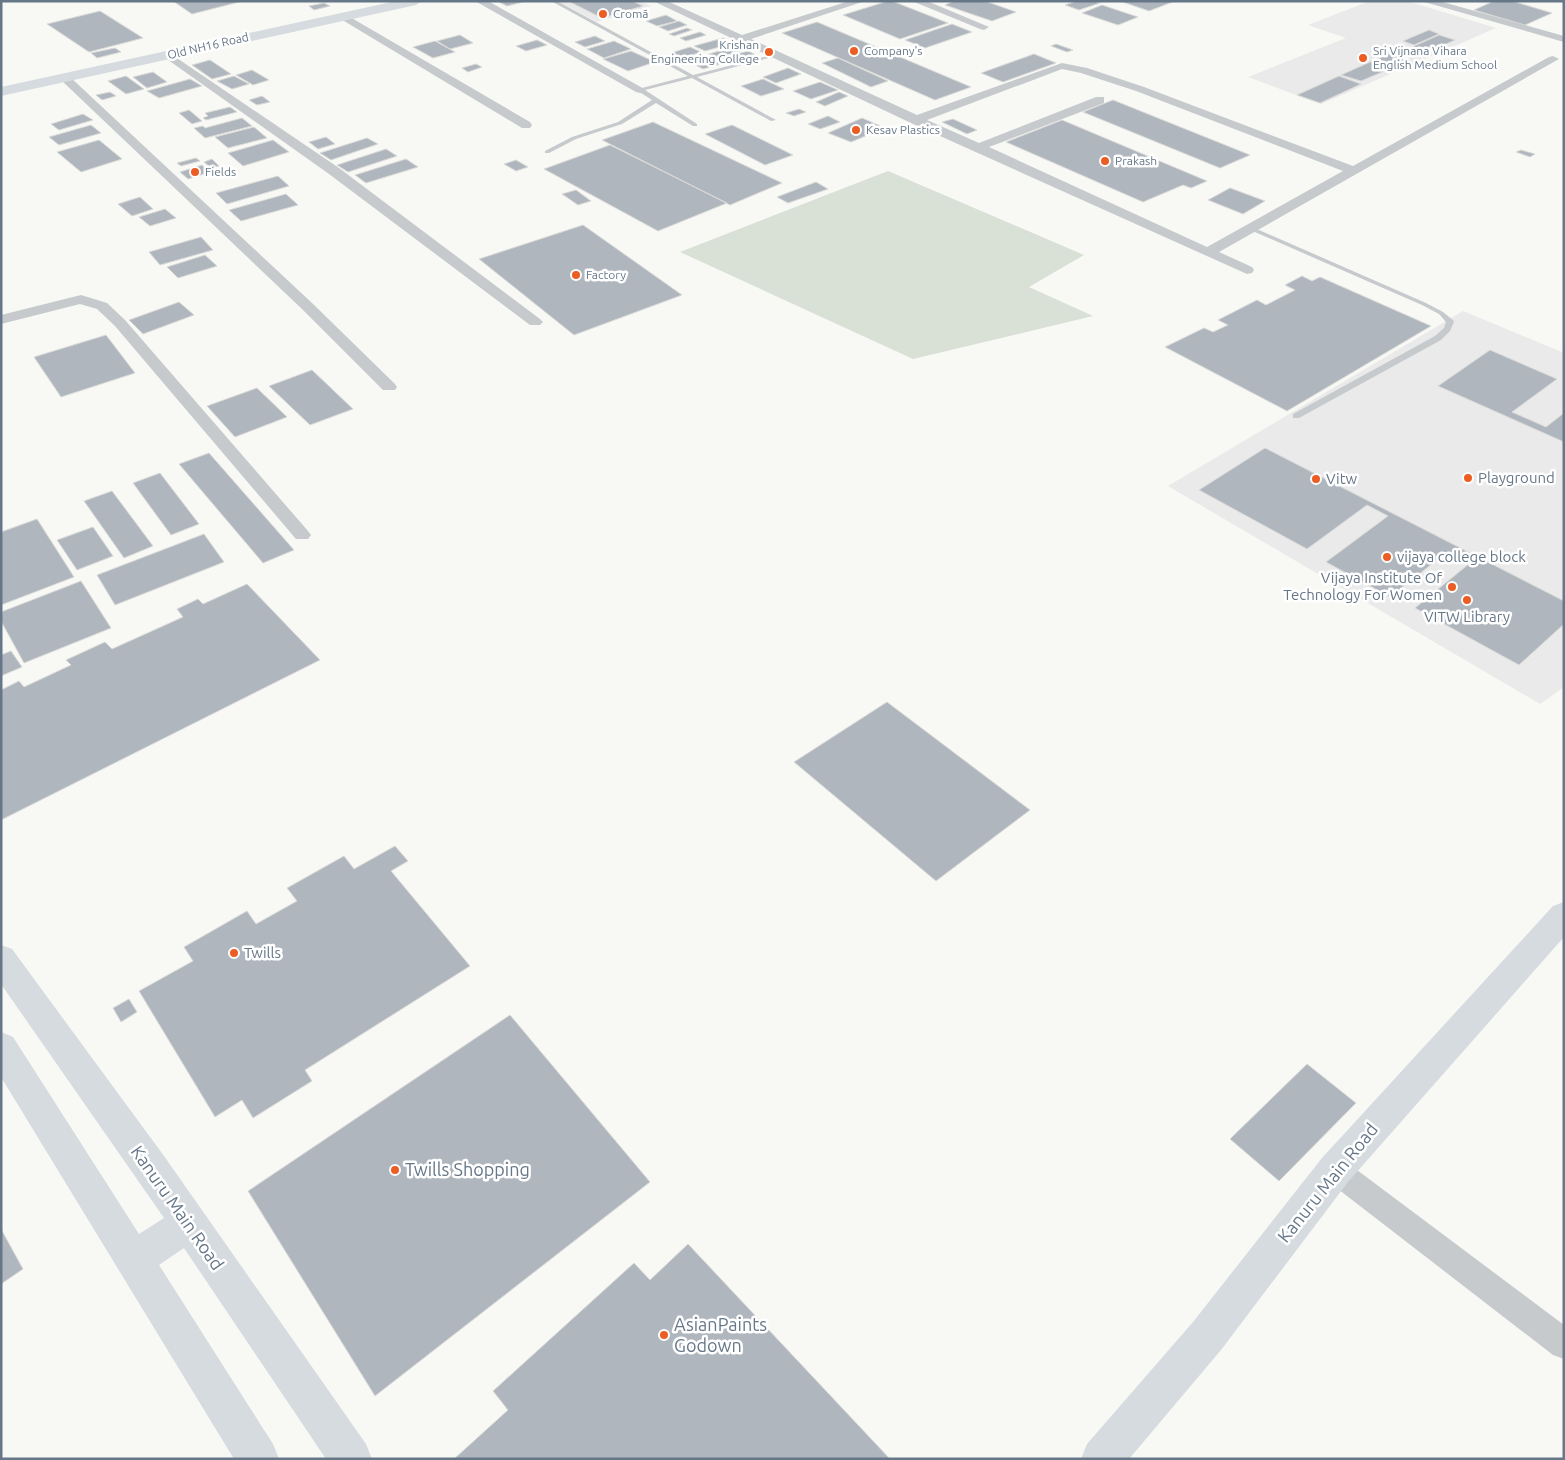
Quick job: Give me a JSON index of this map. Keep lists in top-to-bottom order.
{
  "streets": {
    "main road": ["Old NH16 Road", "Kanuru Main Road"]
  },
  "places": [
    "Cromā",
    "Company's",
    "Krishan Engineering College",
    "Sri Vijnana Vihara English Medium School",
    "Kesav Plastics",
    "Prakash",
    "Fields",
    "Factory",
    "Playground",
    "Vitw",
    "vijaya college block",
    "Vijaya Institute Of Technology For Women",
    "VITW Library",
    "Twills",
    "Twills Shopping",
    "AsianPaints Godown"
  ]
}
